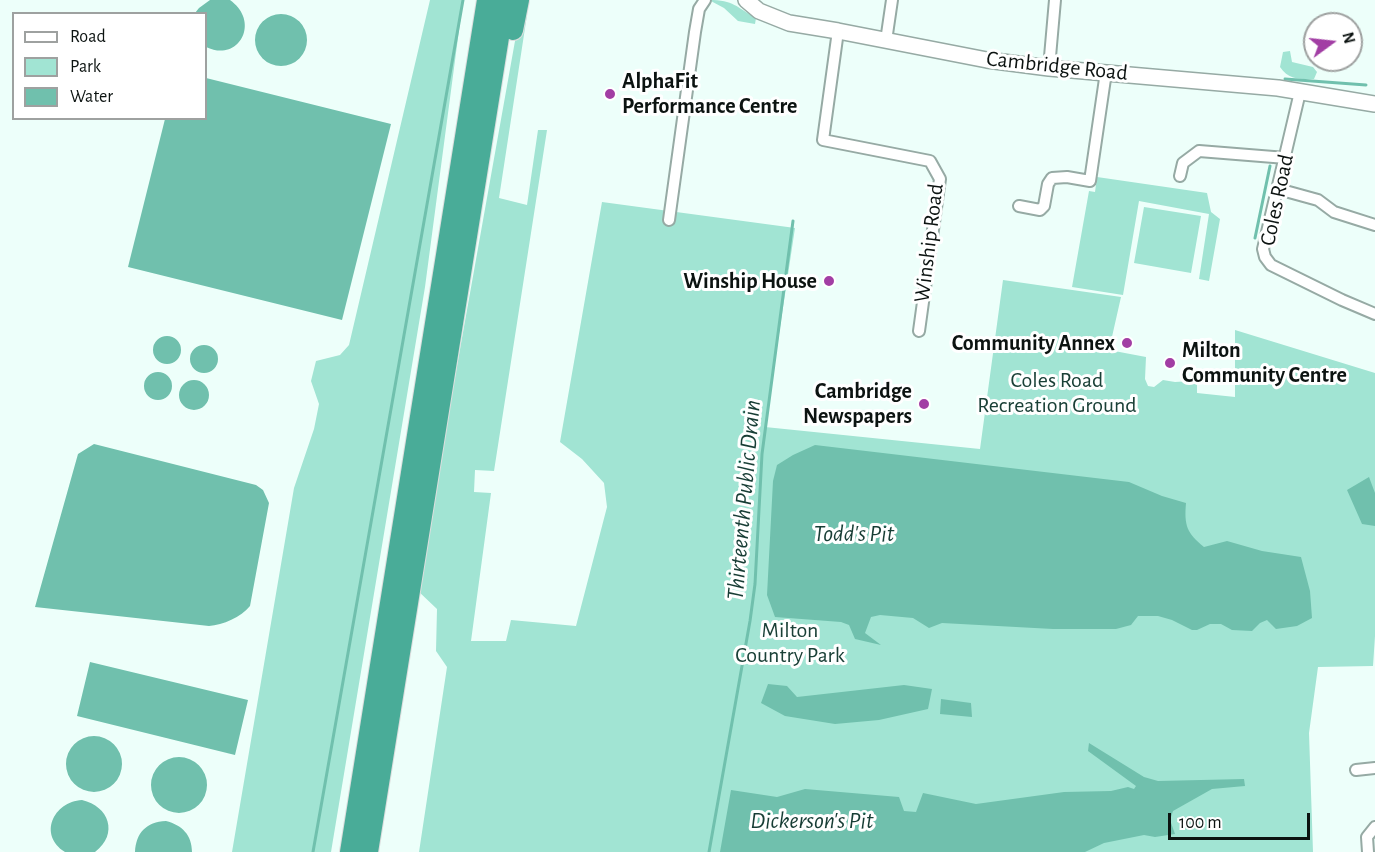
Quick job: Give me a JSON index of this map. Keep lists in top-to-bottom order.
{
  "streets": {
    "street": ["Cambridge Road", "Coles Road", "Winship Road"]
  },
  "crossings": [
    ["Cambridge Road", "Coles Road"],
    ["Cambridge Road", "Winship Road"]
  ],
  "water": ["Thirteenth Public Drain", "Todd's Pit", "Dickerson's Pit"],
  "parks": ["Coles Road Recreation Ground", "Milton Country Park"],
  "places": [
    "AlphaFit Performance Centre",
    "Winship House",
    "Community Annex",
    "Milton Community Centre",
    "Cambridge Newspapers"
  ],
  "legend": ["Road", "Park", "Water"],
  "scale_bar": "100 m",
  "north": "right"
}
